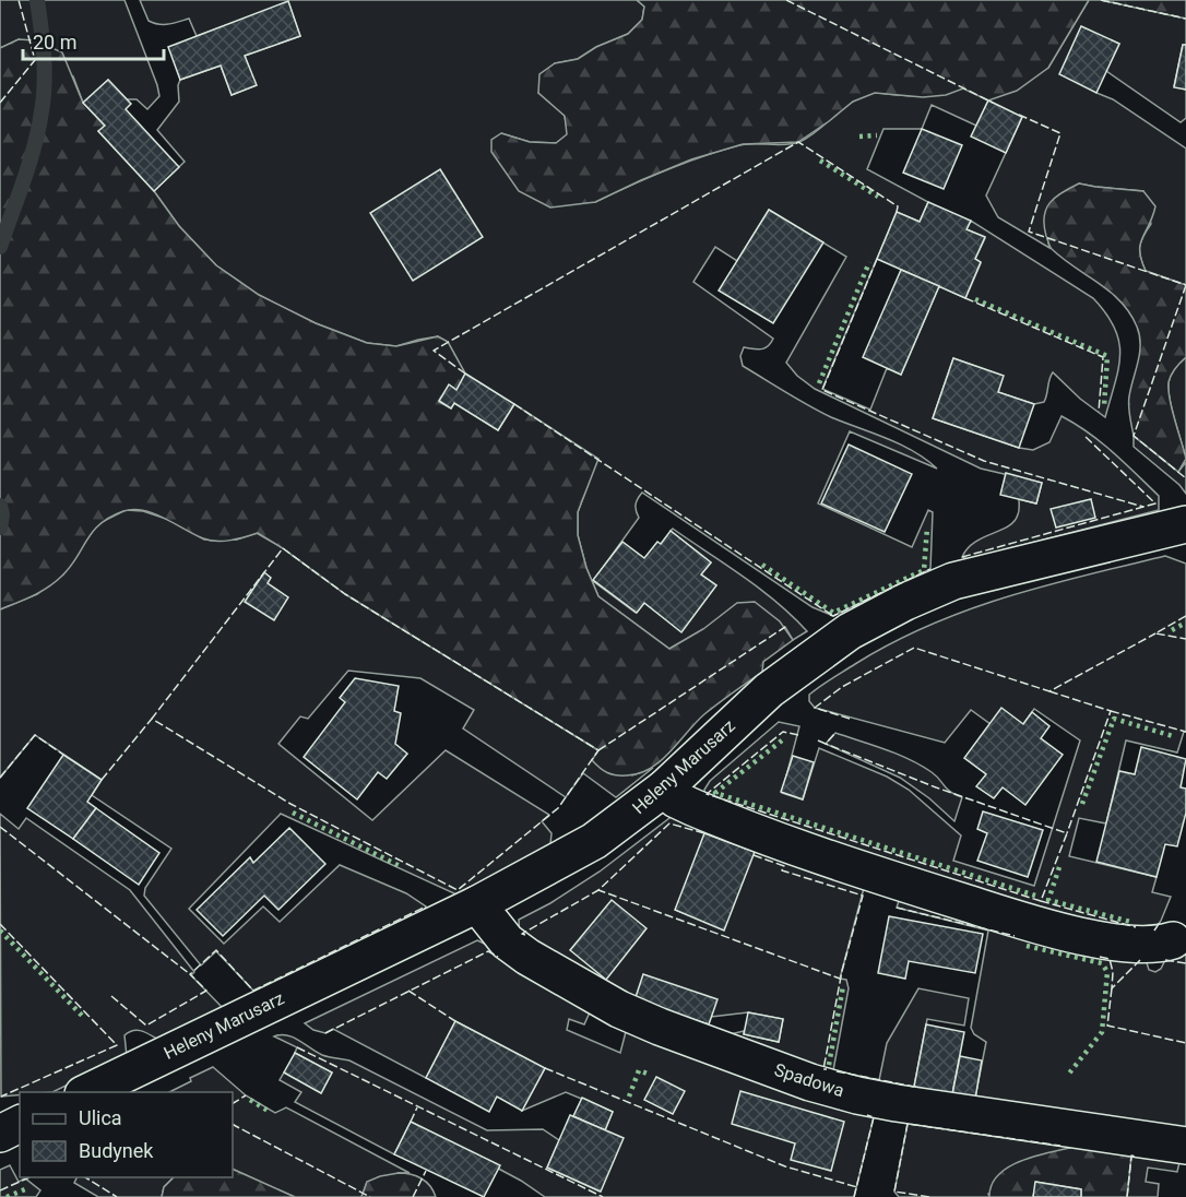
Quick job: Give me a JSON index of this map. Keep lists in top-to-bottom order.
{
  "streets": {
    "street": ["Heleny Marusarz", "Spadowa"]
  },
  "crossings": [
    ["Heleny Marusarz", "Spadowa"]
  ],
  "legend": ["Ulica", "Budynek"],
  "scale_bar": "20 m"
}
